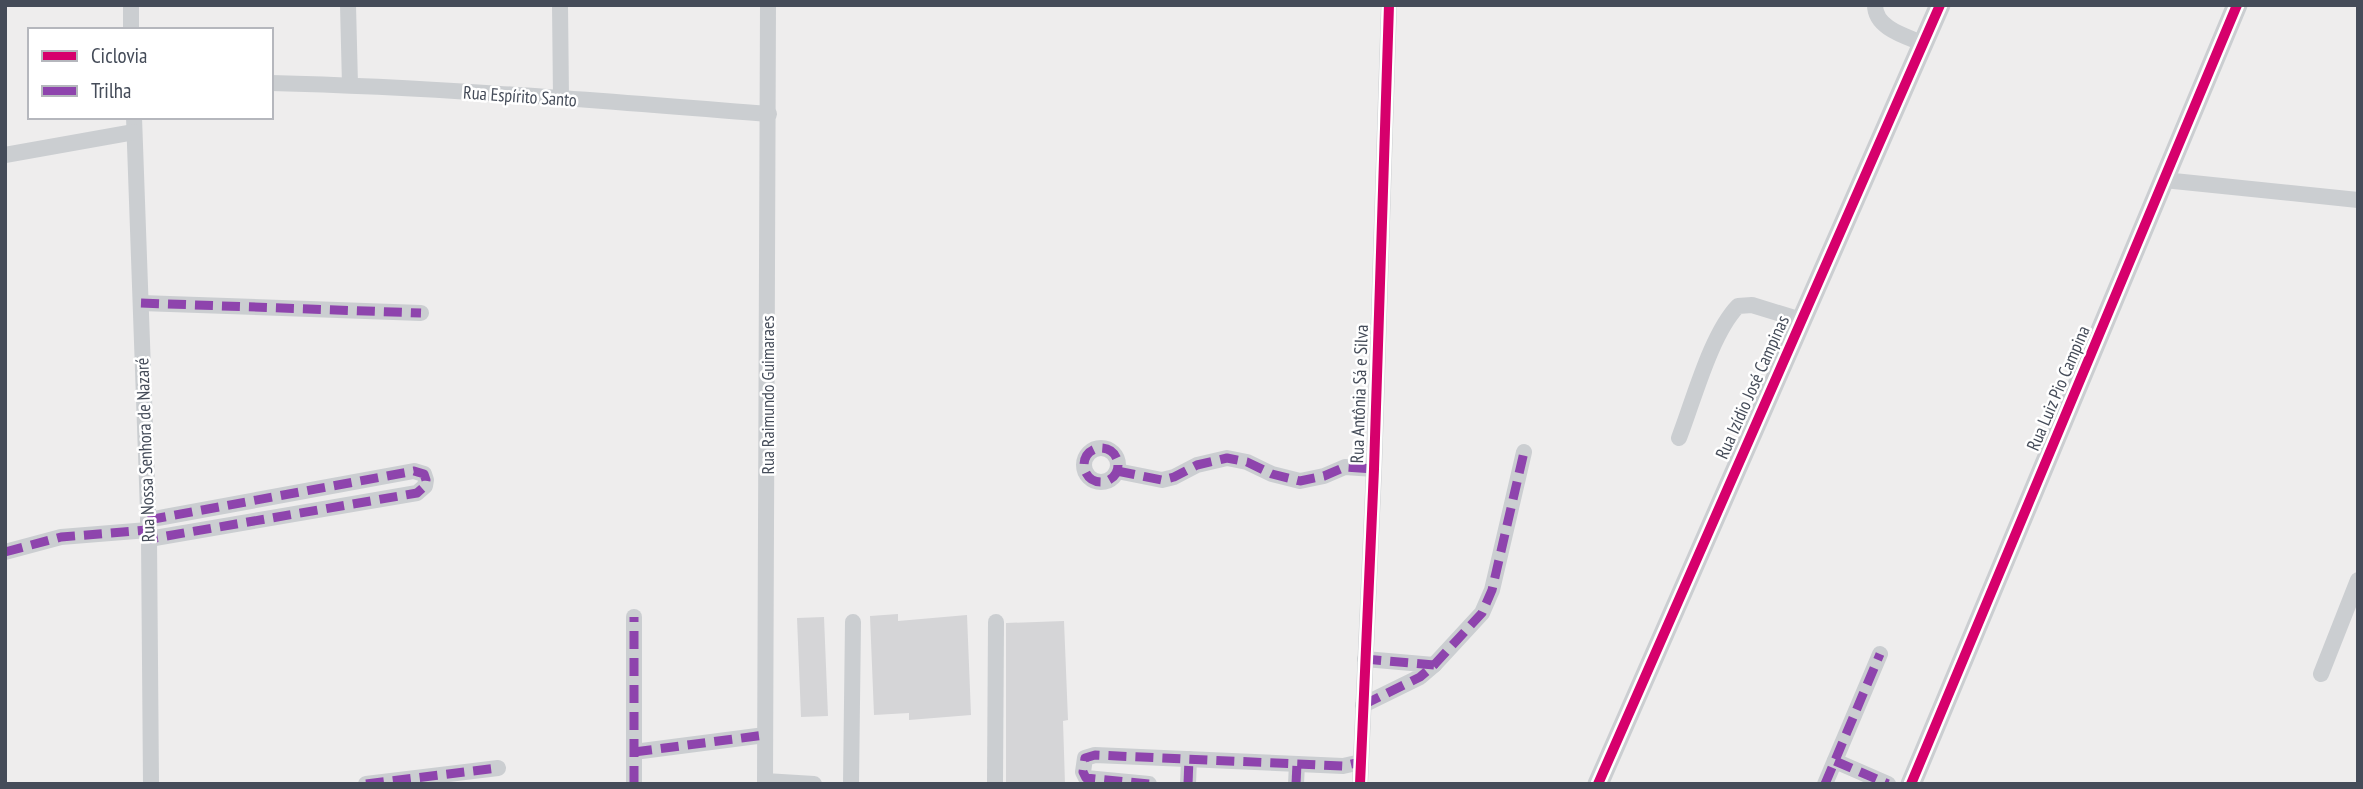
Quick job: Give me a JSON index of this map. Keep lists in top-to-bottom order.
{
  "streets": {
    "street": [
      "Rua Espírito Santo",
      "Rua Izídio José Campinas",
      "Rua Luiz Pio Campina",
      "Rua Antônia Sá e Silva",
      "Rua Raimundo Guimaraes",
      "Rua Nossa Senhora de Nazaré"
    ]
  },
  "crossings": [
    ["Rua Espírito Santo", "Rua Raimundo Guimaraes"]
  ],
  "legend": ["Ciclovia", "Trilha"]
}
